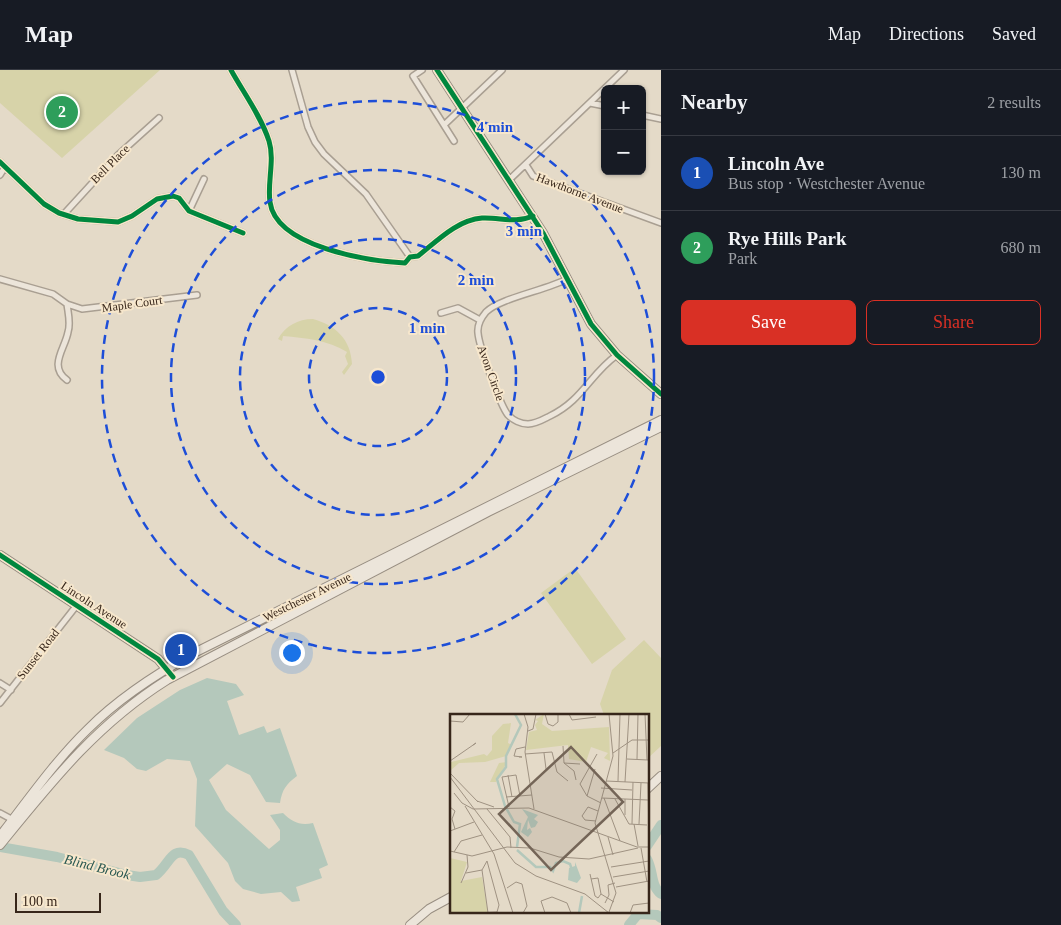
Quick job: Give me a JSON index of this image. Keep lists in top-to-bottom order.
{
  "streets": {
    "main road": ["Westchester Avenue", "Lincoln Avenue"],
    "street": [
      "Bell Place",
      "Hawthorne Avenue",
      "Maple Court",
      "Avon Circle",
      "Sunset Road"
    ]
  },
  "crossings": [
    ["Westchester Avenue", "Lincoln Avenue"],
    ["Lincoln Avenue", "Sunset Road"]
  ],
  "water": ["Blind Brook"],
  "scale_bar": "100 m",
  "page": {
    "header": "Map",
    "nav": ["Map", "Directions", "Saved"],
    "heading": ["Nearby", "2 results"],
    "map_buttons": ["+", "−"],
    "pins": ["2", "1"],
    "list": [
      {
        "mark": "1",
        "name": "Lincoln Ave",
        "note": "Bus stop · Westchester Avenue",
        "value": "130 m"
      },
      {
        "mark": "2",
        "name": "Rye Hills Park",
        "note": "Park",
        "value": "680 m"
      }
    ],
    "buttons": ["Save", "Share"],
    "scale": "100 m"
  },
  "rings": [
    "4 min",
    "3 min",
    "2 min",
    "1 min"
  ]
}
